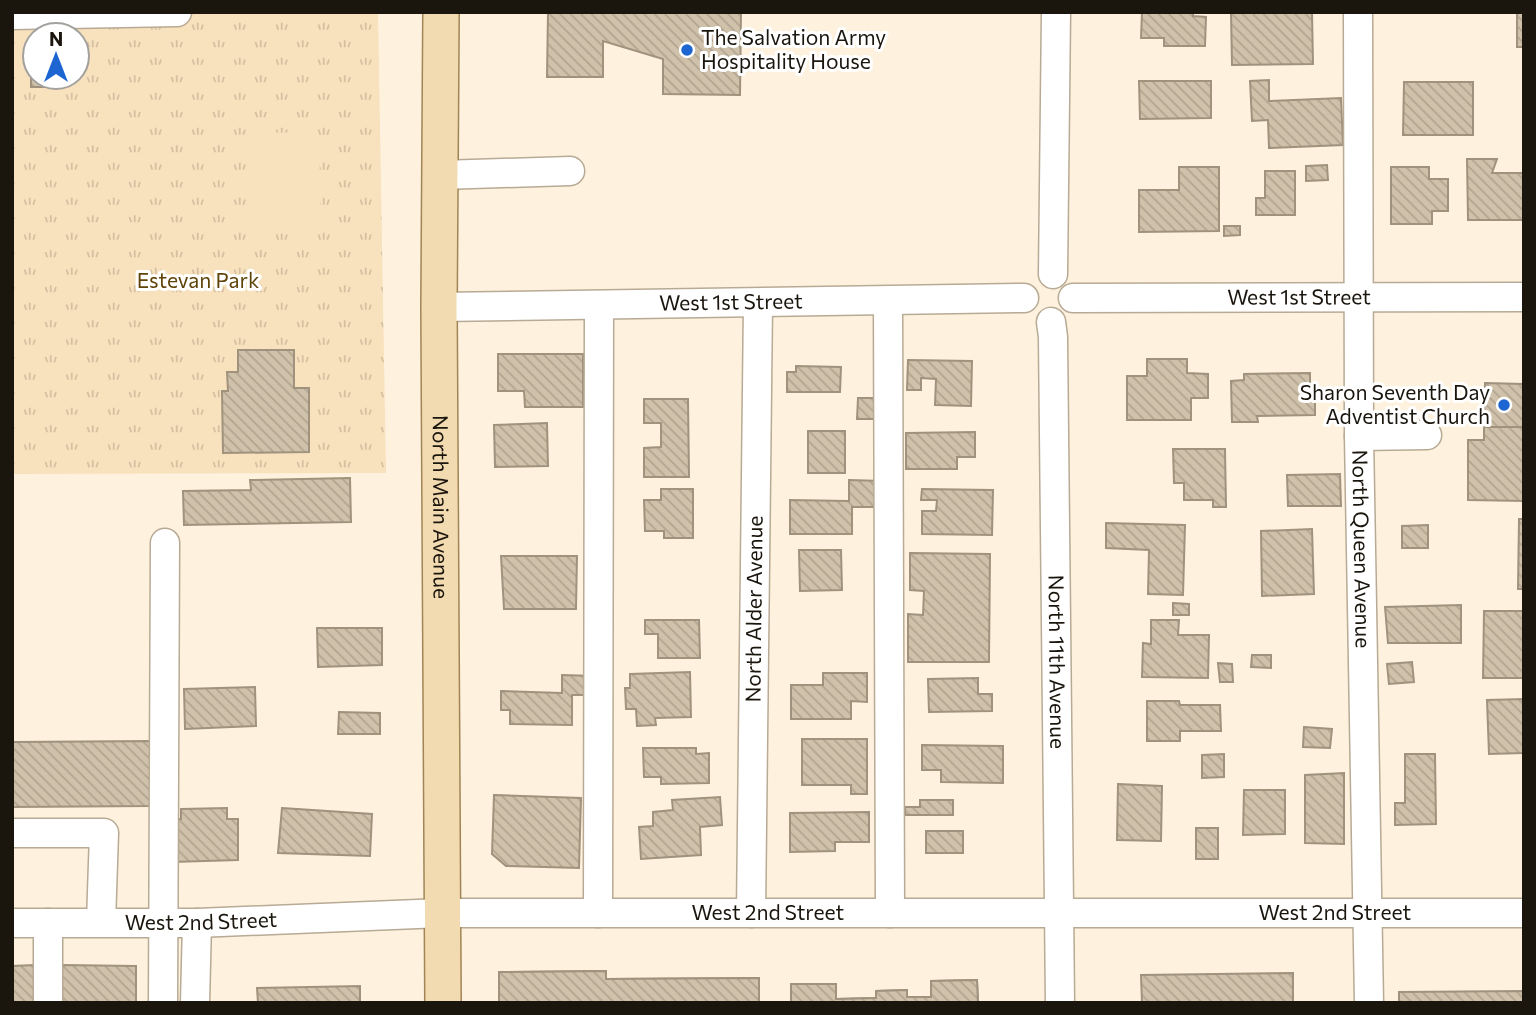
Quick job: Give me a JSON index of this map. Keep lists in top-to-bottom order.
{
  "streets": {
    "main road": ["North Main Avenue"],
    "street": [
      "West 1st Street",
      "North Queen Avenue",
      "North Alder Avenue",
      "North 11th Avenue",
      "West 2nd Street"
    ]
  },
  "crossings": [
    ["West 1st Street", "North Main Avenue"],
    ["West 1st Street", "North Queen Avenue"],
    ["West 1st Street", "North Alder Avenue"],
    ["West 1st Street", "North 11th Avenue"],
    ["North Main Avenue", "West 2nd Street"],
    ["North Queen Avenue", "West 2nd Street"],
    ["North Alder Avenue", "West 2nd Street"],
    ["North 11th Avenue", "West 2nd Street"]
  ],
  "parks": ["Estevan Park"],
  "places": ["The Salvation Army Hospitality House", "Sharon Seventh Day Adventist Church"],
  "north": "top"
}
